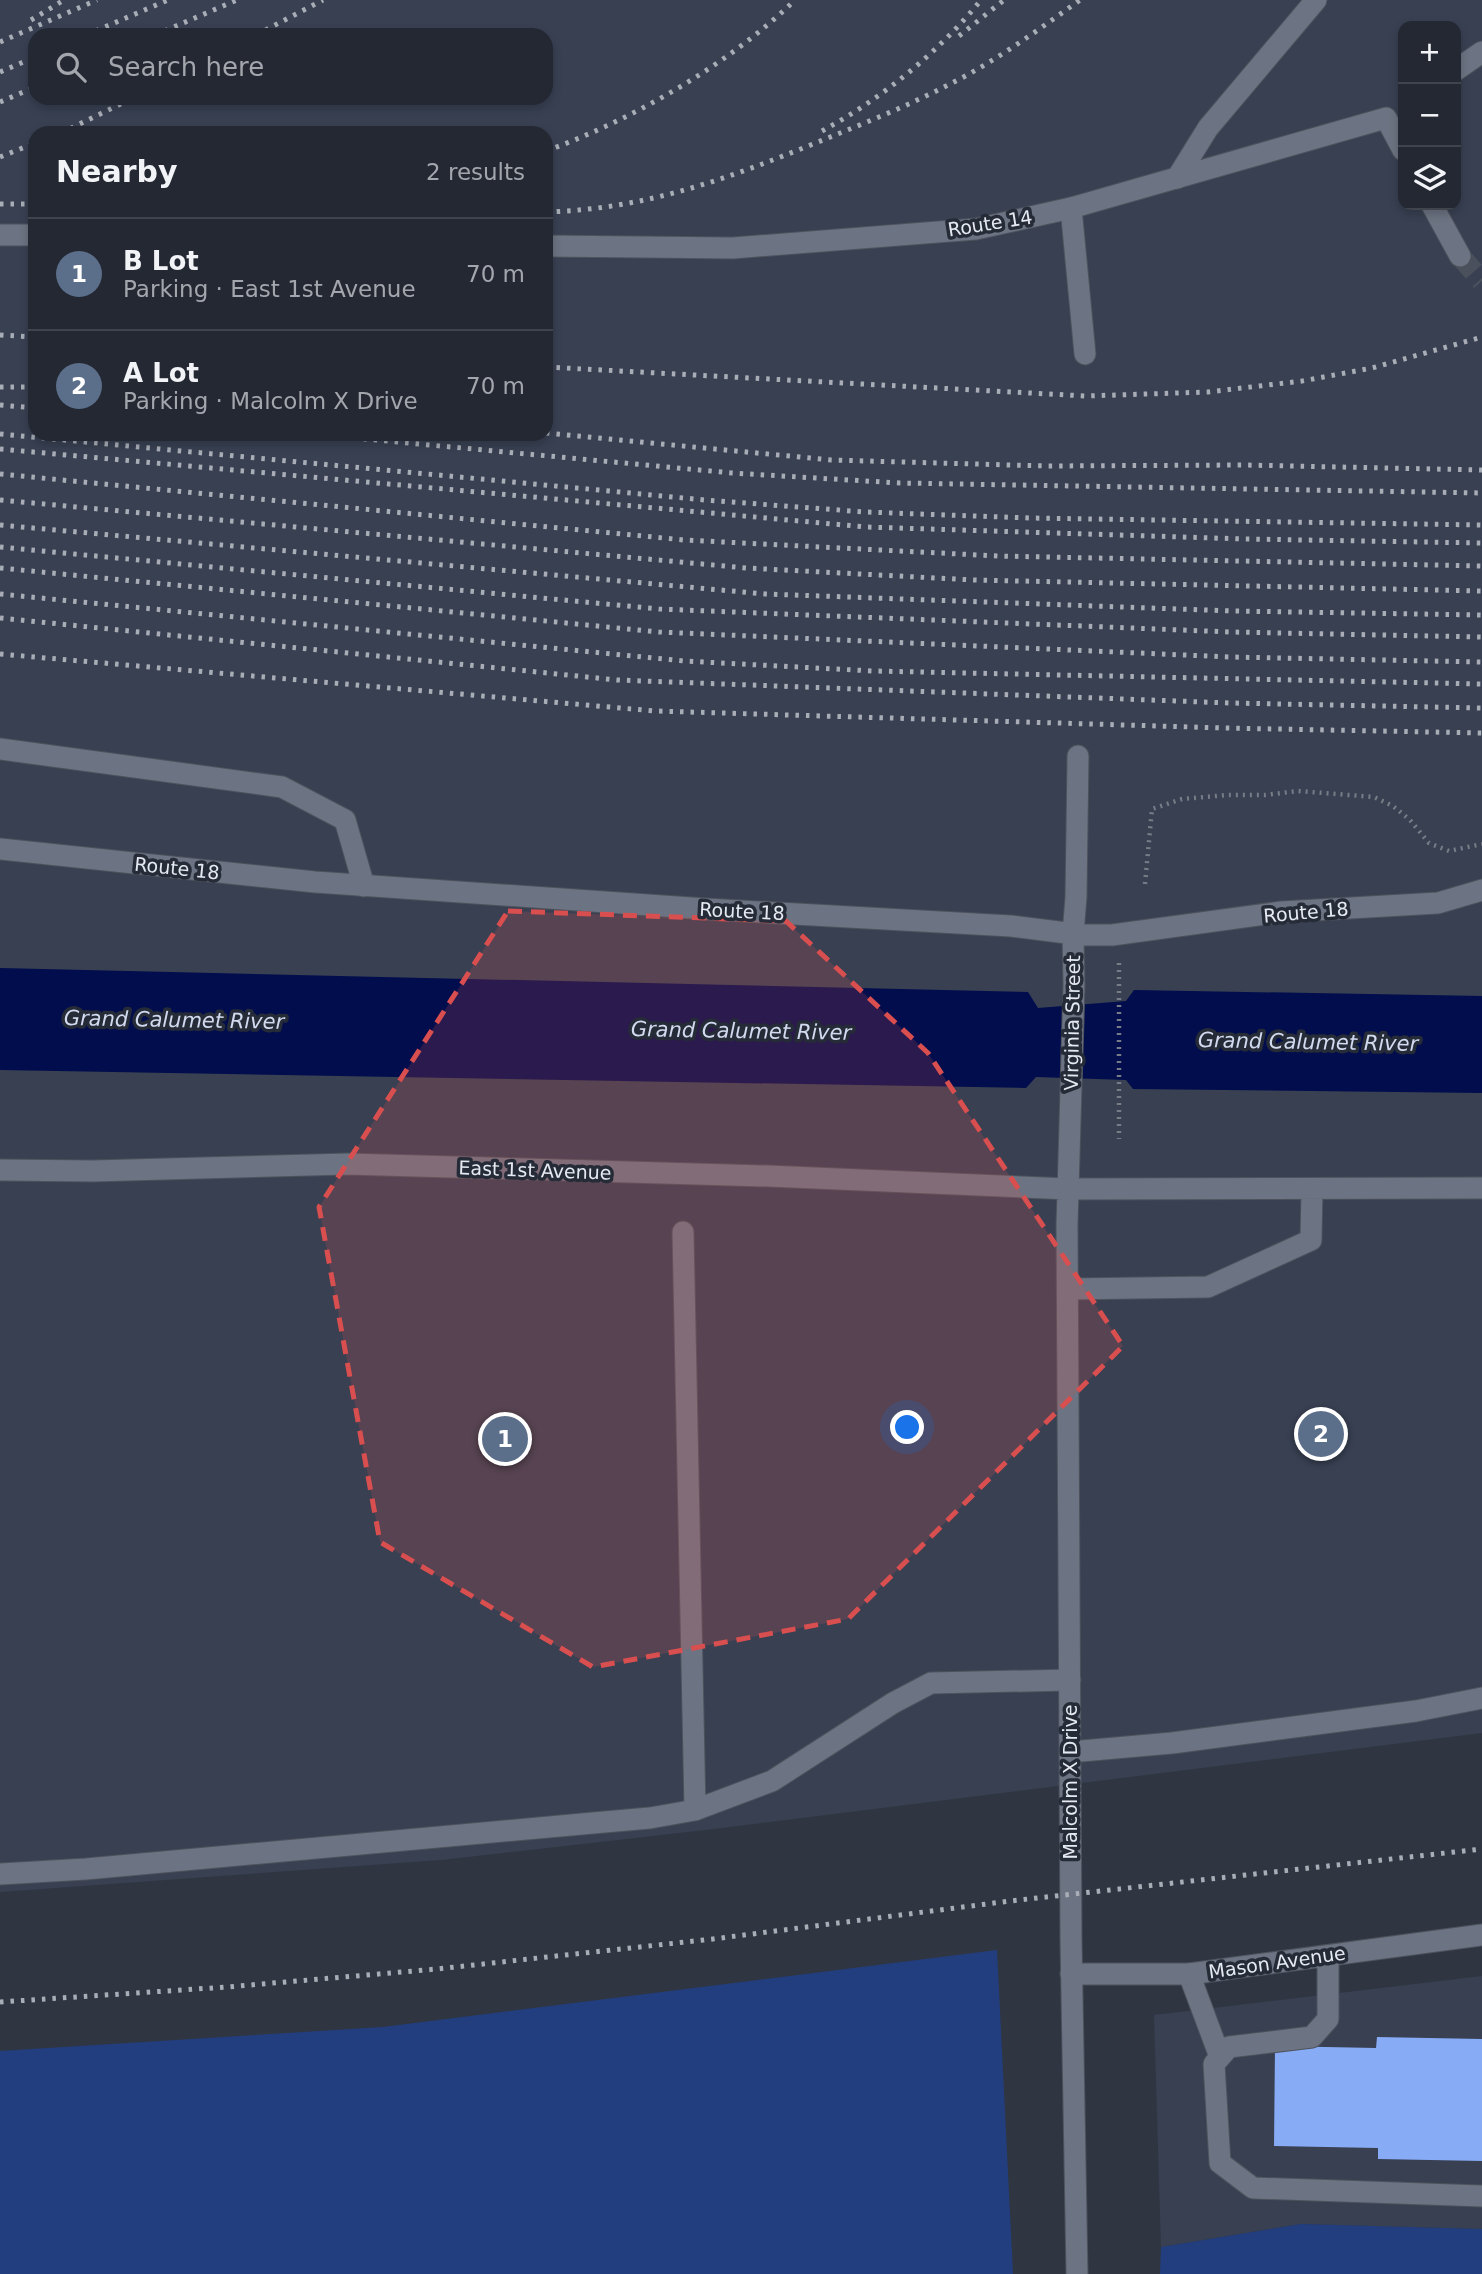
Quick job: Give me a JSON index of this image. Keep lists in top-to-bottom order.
{
  "streets": {
    "street": [
      "Route 14",
      "Route 18",
      "Virginia Street",
      "East 1st Avenue",
      "Malcolm X Drive",
      "Mason Avenue"
    ]
  },
  "crossings": [
    ["Route 18", "Virginia Street"],
    ["Virginia Street", "East 1st Avenue"],
    ["Virginia Street", "Malcolm X Drive"],
    ["Malcolm X Drive", "Mason Avenue"]
  ],
  "water": ["Grand Calumet River"],
  "page": {
    "map_buttons": ["+", "−"],
    "search": "Search here",
    "heading": ["Nearby", "2 results"],
    "list": [
      {
        "mark": "1",
        "name": "B Lot",
        "note": "Parking · East 1st Avenue",
        "value": "70 m"
      },
      {
        "mark": "2",
        "name": "A Lot",
        "note": "Parking · Malcolm X Drive",
        "value": "70 m"
      }
    ],
    "pins": ["2", "1"]
  }
}
